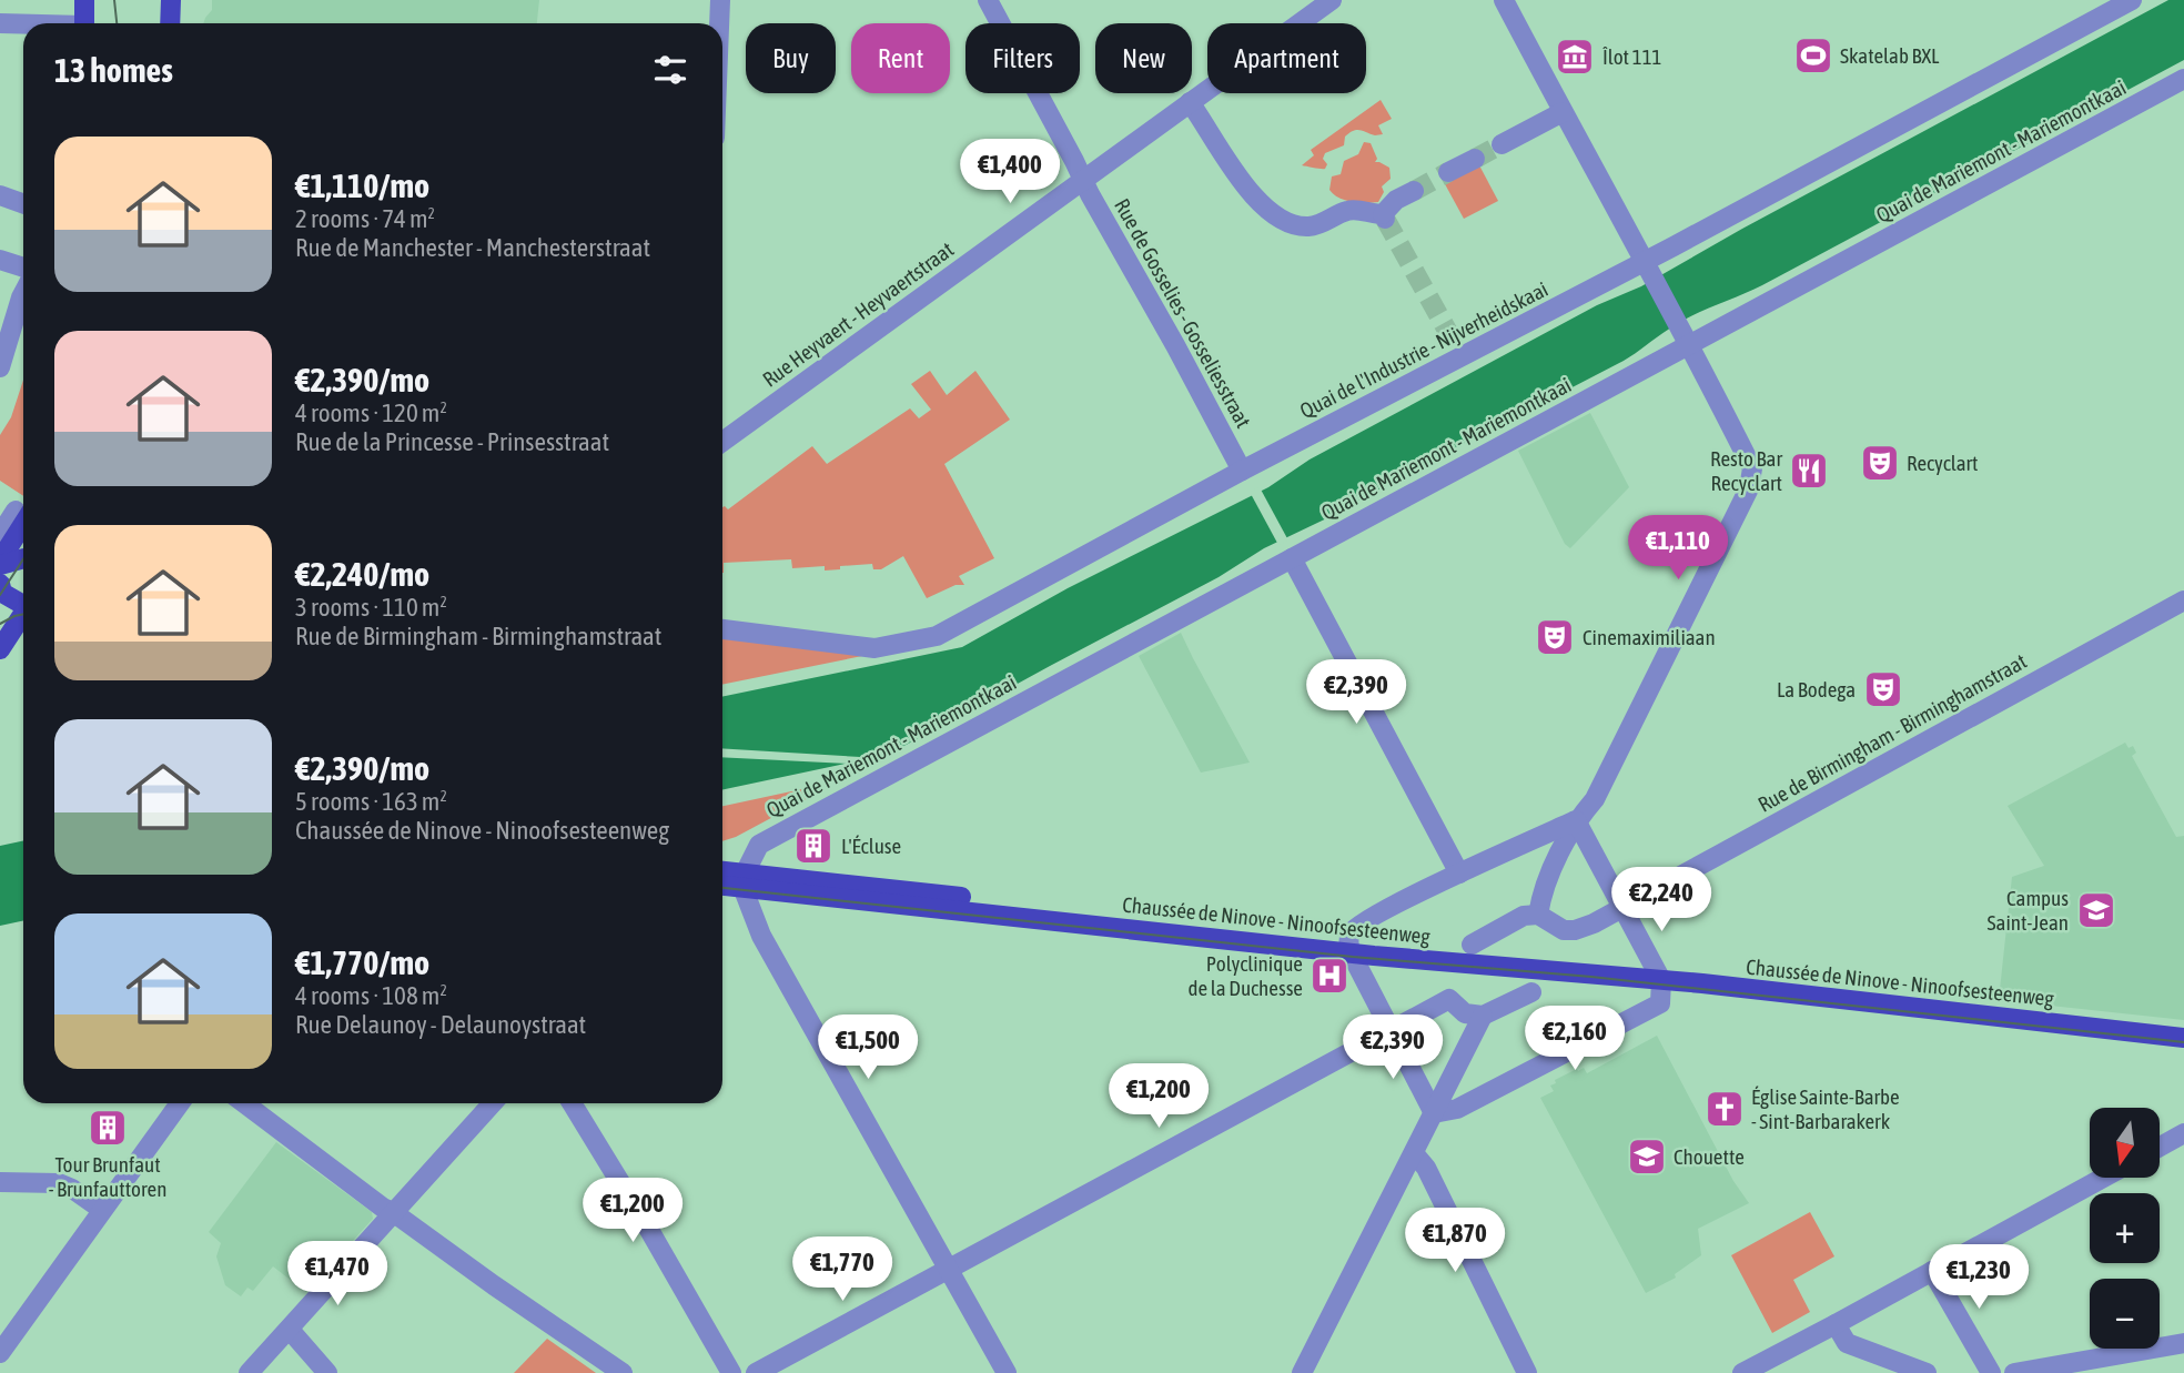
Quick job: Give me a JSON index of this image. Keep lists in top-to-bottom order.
{
  "streets": {
    "main road": ["Chaussée de Ninove - Ninoofsesteenweg"],
    "street": [
      "Quai de Mariemont - Mariemontkaai",
      "Rue de Gosselies - Gosseliesstraat",
      "Rue Heyvaert - Heyvaertstraat",
      "Quai de l'Industrie - Nijverheidskaai",
      "Rue de Birmingham - Birminghamstraat"
    ]
  },
  "crossings": [
    ["Quai de Mariemont - Mariemontkaai", "Chaussée de Ninove - Ninoofsesteenweg"],
    ["Rue de Gosselies - Gosseliesstraat", "Rue Heyvaert - Heyvaertstraat"],
    ["Rue de Gosselies - Gosseliesstraat", "Quai de l'Industrie - Nijverheidskaai"]
  ],
  "places": {
    "sports": ["Skatelab BXL"],
    "museum": ["Îlot 111"],
    "theatre": ["Recyclart", "Cinemaximiliaan", "La Bodega"],
    "restaurant": ["Resto Bar Recyclart"],
    "building": ["L'Écluse", "Tour Brunfaut - Brunfauttoren"],
    "school or university": ["Campus Saint-Jean", "Chouette"],
    "hospital": ["Polyclinique de la Duchesse"],
    "church": ["Église Sainte-Barbe - Sint-Barbarakerk"]
  },
  "north": "bottom",
  "page": {
    "chip": [
      "Buy",
      "Rent",
      "Filters",
      "New",
      "Apartment"
    ],
    "heading": "13 homes",
    "list": [
      {
        "name": "€1,110/mo",
        "note": "2 rooms · 74 m² · Rue de Manchester - Manchesterstraat"
      },
      {
        "name": "€2,390/mo",
        "note": "4 rooms · 120 m² · Rue de la Princesse - Prinsesstraat"
      },
      {
        "name": "€2,240/mo",
        "note": "3 rooms · 110 m² · Rue de Birmingham - Birminghamstraat"
      },
      {
        "name": "€2,390/mo",
        "note": "5 rooms · 163 m² · Chaussée de Ninove - Ninoofsesteenweg"
      },
      {
        "name": "€1,770/mo",
        "note": "4 rooms · 108 m² · Rue Delaunoy - Delaunoystraat"
      }
    ],
    "price": [
      "€1,400",
      "€1,110",
      "€2,390",
      "€2,240",
      "€2,160",
      "€1,500",
      "€2,390",
      "€1,200",
      "€1,200",
      "€1,870",
      "€1,770",
      "€1,470",
      "€1,230"
    ],
    "map_buttons": ["+", "−"]
  }
}
